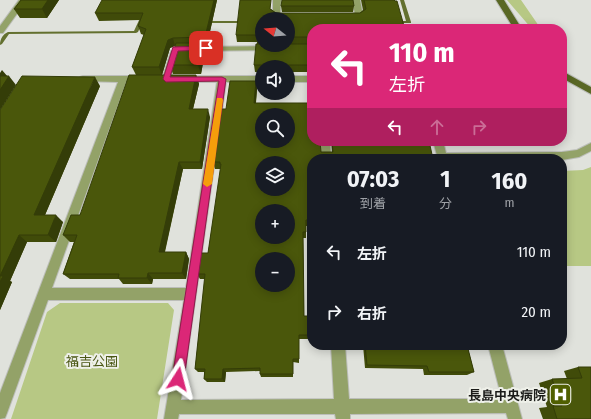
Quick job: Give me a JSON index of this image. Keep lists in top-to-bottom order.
{
  "parks": ["福吉公園"],
  "places": {
    "hospital": ["長島中央病院"]
  },
  "north": "left",
  "page": {
    "map_buttons": ["+", "−"],
    "turn": ["110 m", "左折"],
    "eta": [
      "07:03",
      "到着",
      "1",
      "分",
      "160",
      "m"
    ],
    "list": [
      {
        "name": "左折",
        "value": "110 m"
      },
      {
        "name": "右折",
        "value": "20 m"
      }
    ]
  }
}
